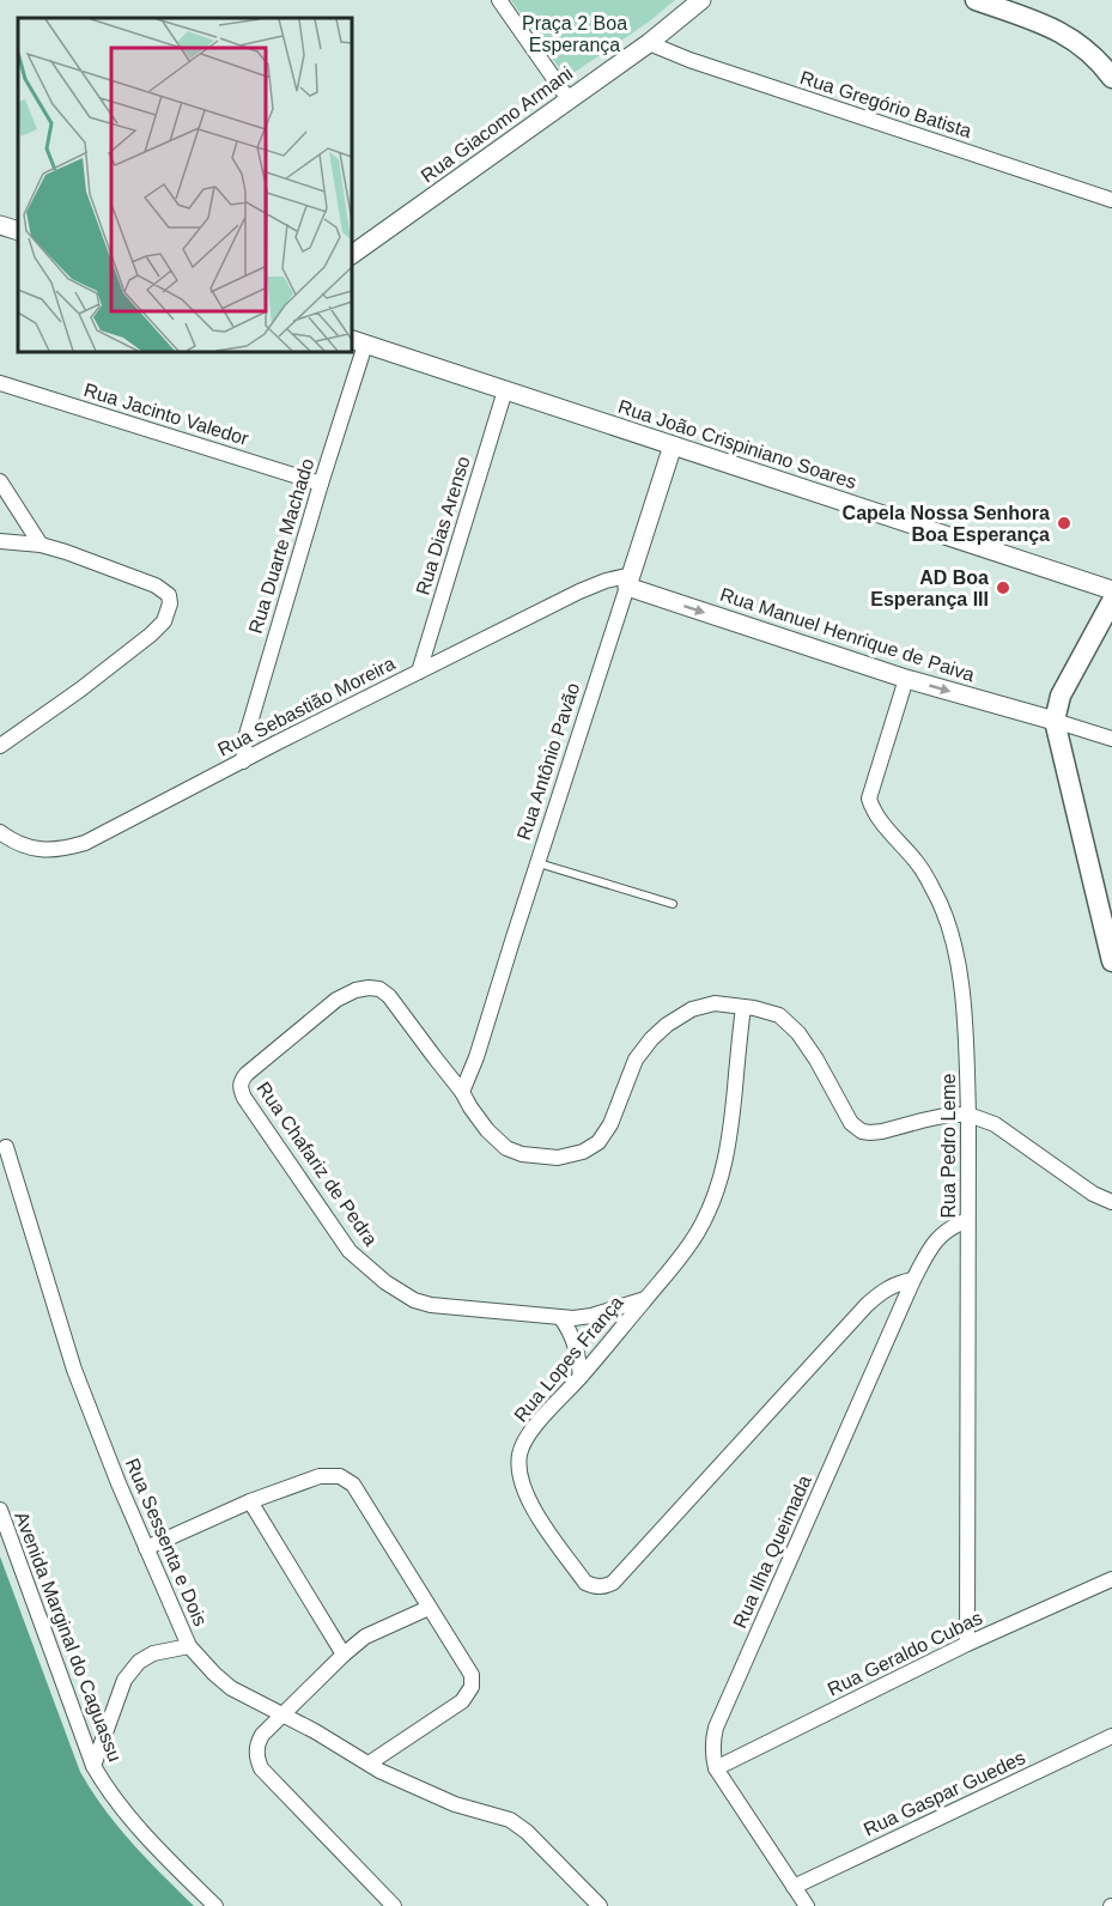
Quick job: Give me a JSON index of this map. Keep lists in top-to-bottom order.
{
  "streets": {
    "street": [
      "Rua Gregório Batista",
      "Rua Giacomo Armani",
      "Rua Jacinto Valedor",
      "Rua João Crispiniano Soares",
      "Rua Dias Arenso",
      "Rua Duarte Machado",
      "Rua Manuel Henrique de Paiva",
      "Rua Sebastião Moreira",
      "Rua Antônio Pavão",
      "Rua Pedro Leme",
      "Rua Chafariz de Pedra",
      "Rua Lopes França",
      "Rua Sessenta e Dois",
      "Rua Ilha Queimada",
      "Avenida Marginal do Caguassu",
      "Rua Geraldo Cubas",
      "Rua Gaspar Guedes"
    ]
  },
  "crossings": [
    ["Rua Gregório Batista", "Rua Giacomo Armani"],
    ["Rua Jacinto Valedor", "Rua Duarte Machado"],
    ["Rua João Crispiniano Soares", "Rua Dias Arenso"],
    ["Rua João Crispiniano Soares", "Rua Duarte Machado"],
    ["Rua João Crispiniano Soares", "Rua Antônio Pavão"],
    ["Rua Dias Arenso", "Rua Sebastião Moreira"],
    ["Rua Duarte Machado", "Rua Sebastião Moreira"],
    ["Rua Manuel Henrique de Paiva", "Rua Sebastião Moreira"],
    ["Rua Manuel Henrique de Paiva", "Rua Antônio Pavão"],
    ["Rua Manuel Henrique de Paiva", "Rua Pedro Leme"],
    ["Rua Sebastião Moreira", "Rua Antônio Pavão"],
    ["Rua Antônio Pavão", "Rua Chafariz de Pedra"],
    ["Rua Pedro Leme", "Rua Chafariz de Pedra"],
    ["Rua Pedro Leme", "Rua Ilha Queimada"],
    ["Rua Pedro Leme", "Rua Geraldo Cubas"],
    ["Rua Chafariz de Pedra", "Rua Lopes França"],
    ["Rua Lopes França", "Rua Ilha Queimada"],
    ["Rua Ilha Queimada", "Rua Geraldo Cubas"]
  ],
  "one_way": ["Rua Manuel Henrique de Paiva"],
  "parks": ["Praça 2 Boa Esperança"],
  "places": ["Capela Nossa Senhora Boa Esperança", "AD Boa Esperança III"]
}
